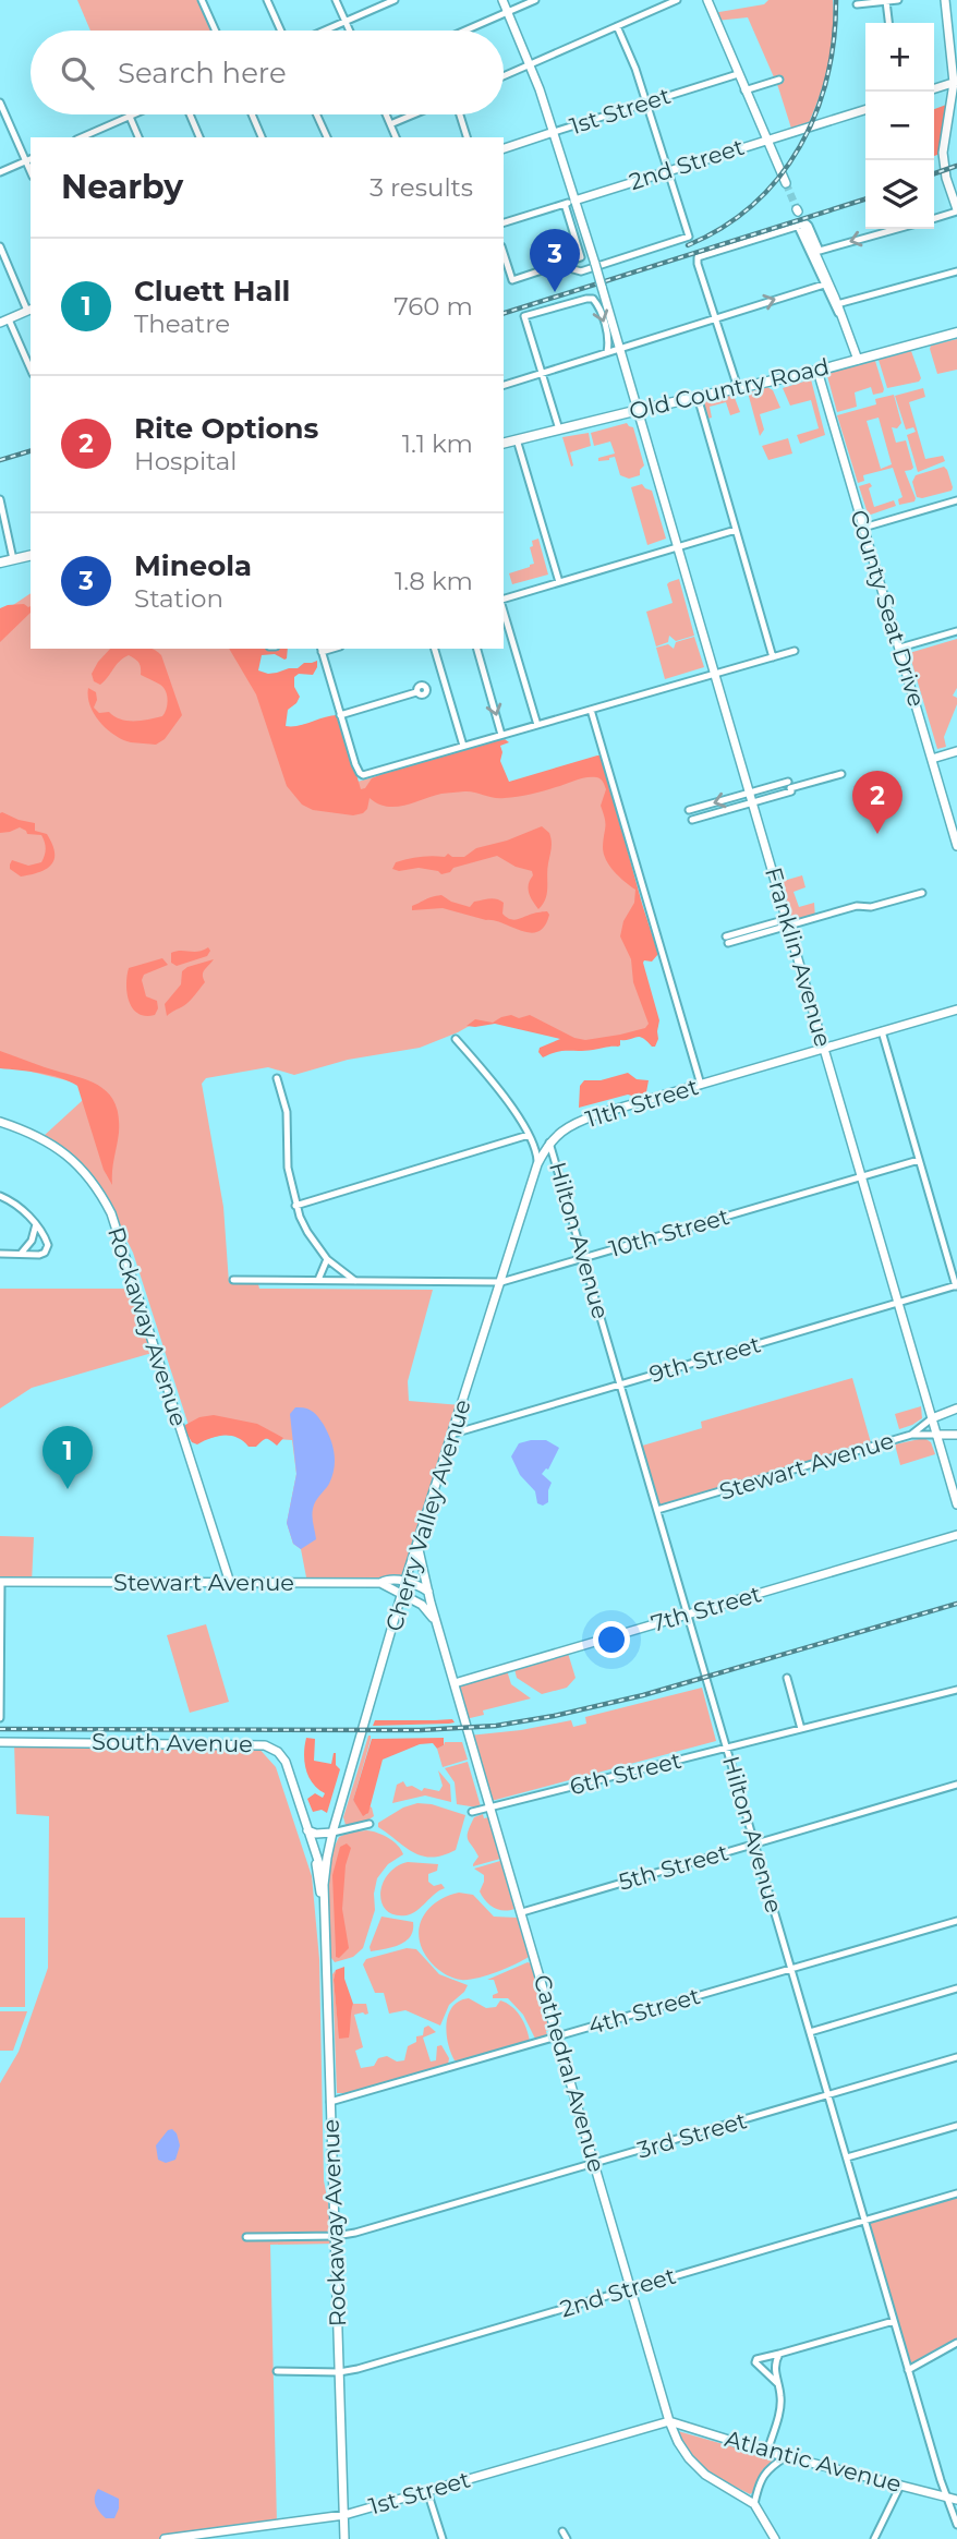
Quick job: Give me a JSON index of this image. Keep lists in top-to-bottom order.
{
  "streets": {
    "main road": [
      "1st Street",
      "2nd Street",
      "Old Country Road",
      "County Seat Drive",
      "Franklin Avenue",
      "11th Street",
      "Rockaway Avenue",
      "Stewart Avenue",
      "Cherry Valley Avenue",
      "7th Street",
      "South Avenue",
      "Cathedral Avenue",
      "Atlantic Avenue"
    ],
    "street": [
      "10th Street",
      "Hilton Avenue",
      "9th Street",
      "6th Street",
      "5th Street",
      "4th Street",
      "3rd Street"
    ]
  },
  "crossings": [
    ["1st Street", "Franklin Avenue"],
    ["1st Street", "Rockaway Avenue"],
    ["1st Street", "Cathedral Avenue"],
    ["1st Street", "Atlantic Avenue"],
    ["2nd Street", "Franklin Avenue"],
    ["2nd Street", "Hilton Avenue"],
    ["2nd Street", "Rockaway Avenue"],
    ["2nd Street", "Cathedral Avenue"],
    ["Old Country Road", "County Seat Drive"],
    ["Old Country Road", "Franklin Avenue"],
    ["Franklin Avenue", "11th Street"],
    ["Franklin Avenue", "10th Street"],
    ["Franklin Avenue", "9th Street"],
    ["Franklin Avenue", "Stewart Avenue"],
    ["11th Street", "Hilton Avenue"],
    ["11th Street", "Cherry Valley Avenue"],
    ["10th Street", "Hilton Avenue"],
    ["10th Street", "Cherry Valley Avenue"],
    ["Hilton Avenue", "9th Street"],
    ["Hilton Avenue", "Stewart Avenue"],
    ["Hilton Avenue", "Cherry Valley Avenue"],
    ["Hilton Avenue", "7th Street"],
    ["Hilton Avenue", "6th Street"],
    ["Hilton Avenue", "5th Street"],
    ["Hilton Avenue", "4th Street"],
    ["Hilton Avenue", "3rd Street"],
    ["Hilton Avenue", "Atlantic Avenue"],
    ["Rockaway Avenue", "Stewart Avenue"],
    ["Rockaway Avenue", "Cherry Valley Avenue"],
    ["Rockaway Avenue", "South Avenue"],
    ["Rockaway Avenue", "4th Street"],
    ["Rockaway Avenue", "3rd Street"],
    ["9th Street", "Cherry Valley Avenue"],
    ["Stewart Avenue", "Cherry Valley Avenue"],
    ["Cherry Valley Avenue", "Cathedral Avenue"],
    ["7th Street", "Cathedral Avenue"],
    ["6th Street", "Cathedral Avenue"],
    ["5th Street", "Cathedral Avenue"],
    ["4th Street", "Cathedral Avenue"],
    ["Cathedral Avenue", "3rd Street"],
    ["Cathedral Avenue", "Atlantic Avenue"]
  ],
  "page": {
    "map_buttons": ["+", "−"],
    "search": "Search here",
    "heading": ["Nearby", "3 results"],
    "pins": ["3", "2", "1"],
    "list": [
      {
        "mark": "1",
        "name": "Cluett Hall",
        "note": "Theatre",
        "value": "760 m"
      },
      {
        "mark": "2",
        "name": "Rite Options",
        "note": "Hospital",
        "value": "1.1 km"
      },
      {
        "mark": "3",
        "name": "Mineola",
        "note": "Station",
        "value": "1.8 km"
      }
    ]
  }
}
